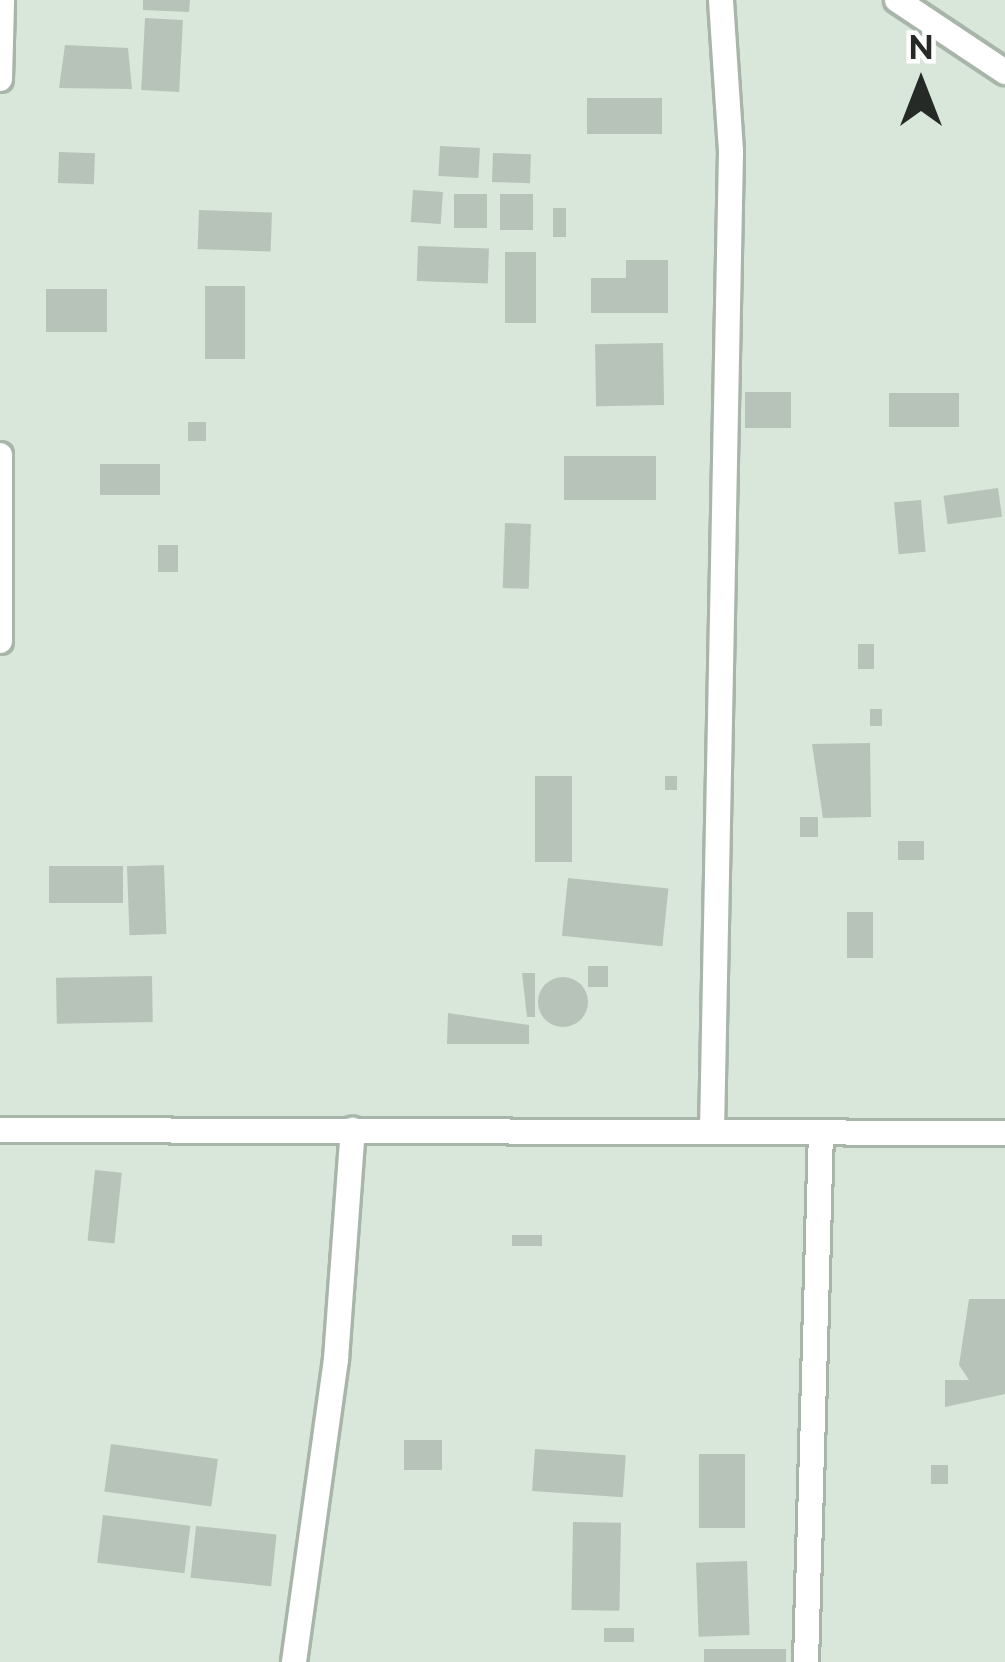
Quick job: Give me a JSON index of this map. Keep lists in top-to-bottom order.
{
  "north": "top"
}
